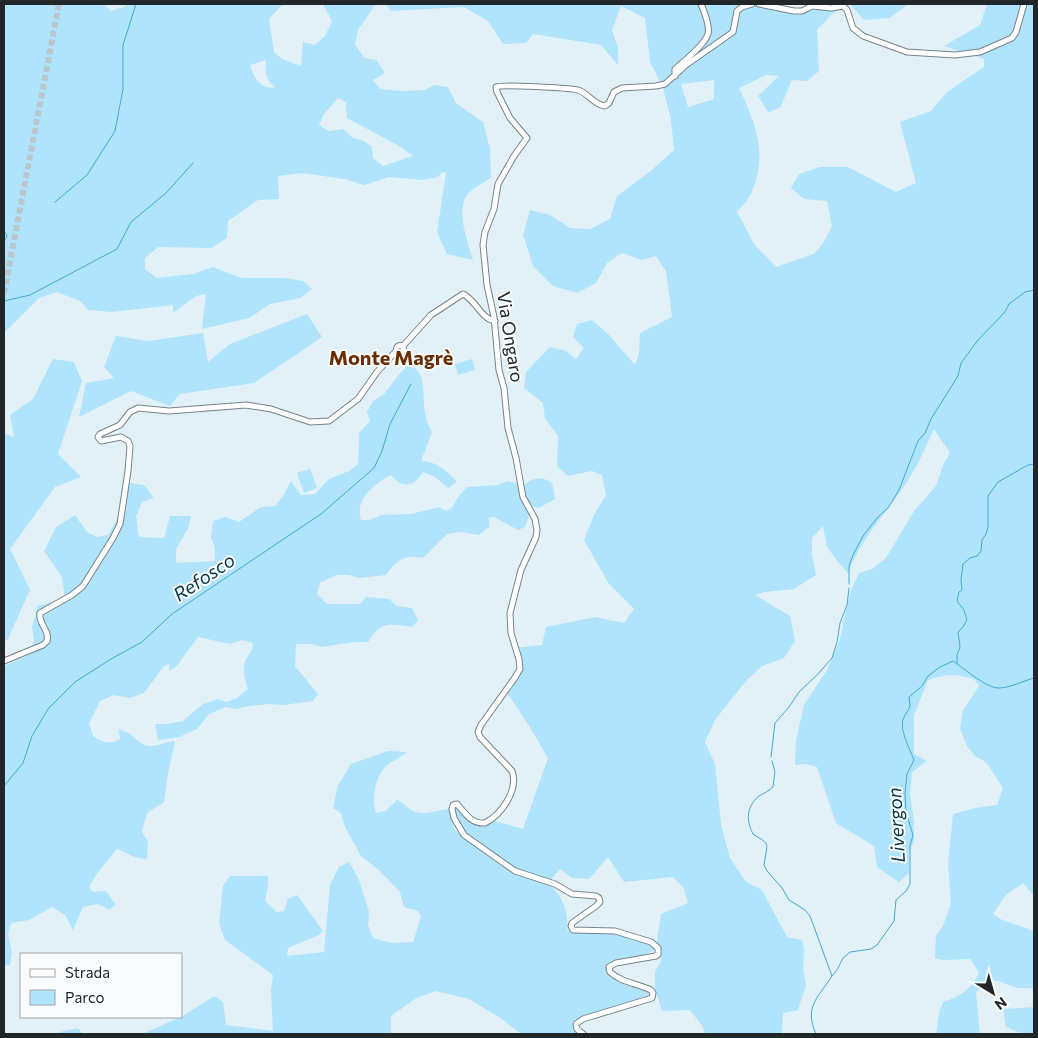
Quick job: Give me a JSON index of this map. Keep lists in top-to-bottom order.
{
  "streets": {
    "main road": ["Via Ongaro"]
  },
  "districts": ["Monte Magrè"],
  "water": ["Refosco", "Livergon"],
  "legend": ["Strada", "Parco"],
  "north": "bottom right"
}
